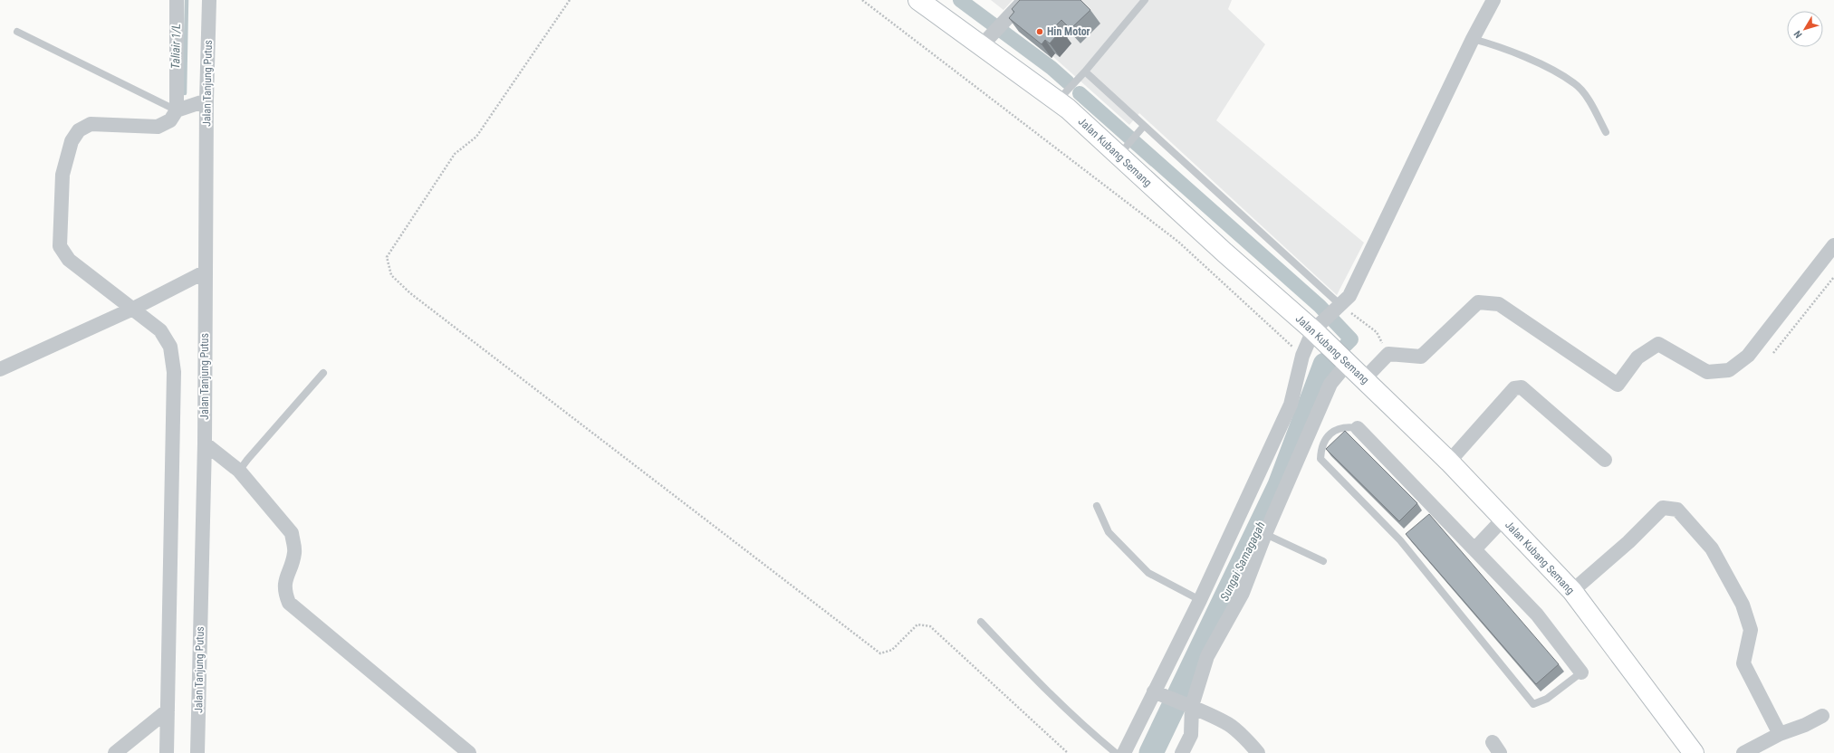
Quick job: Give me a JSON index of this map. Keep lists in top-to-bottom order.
{
  "streets": {
    "main road": ["Jalan Kubang Semang"],
    "street": ["Jalan Tanjung Putus"]
  },
  "water": ["Taliair 1/L", "Sungai Samagagah"],
  "places": ["Hin Motor"],
  "north": "bottom left"
}
